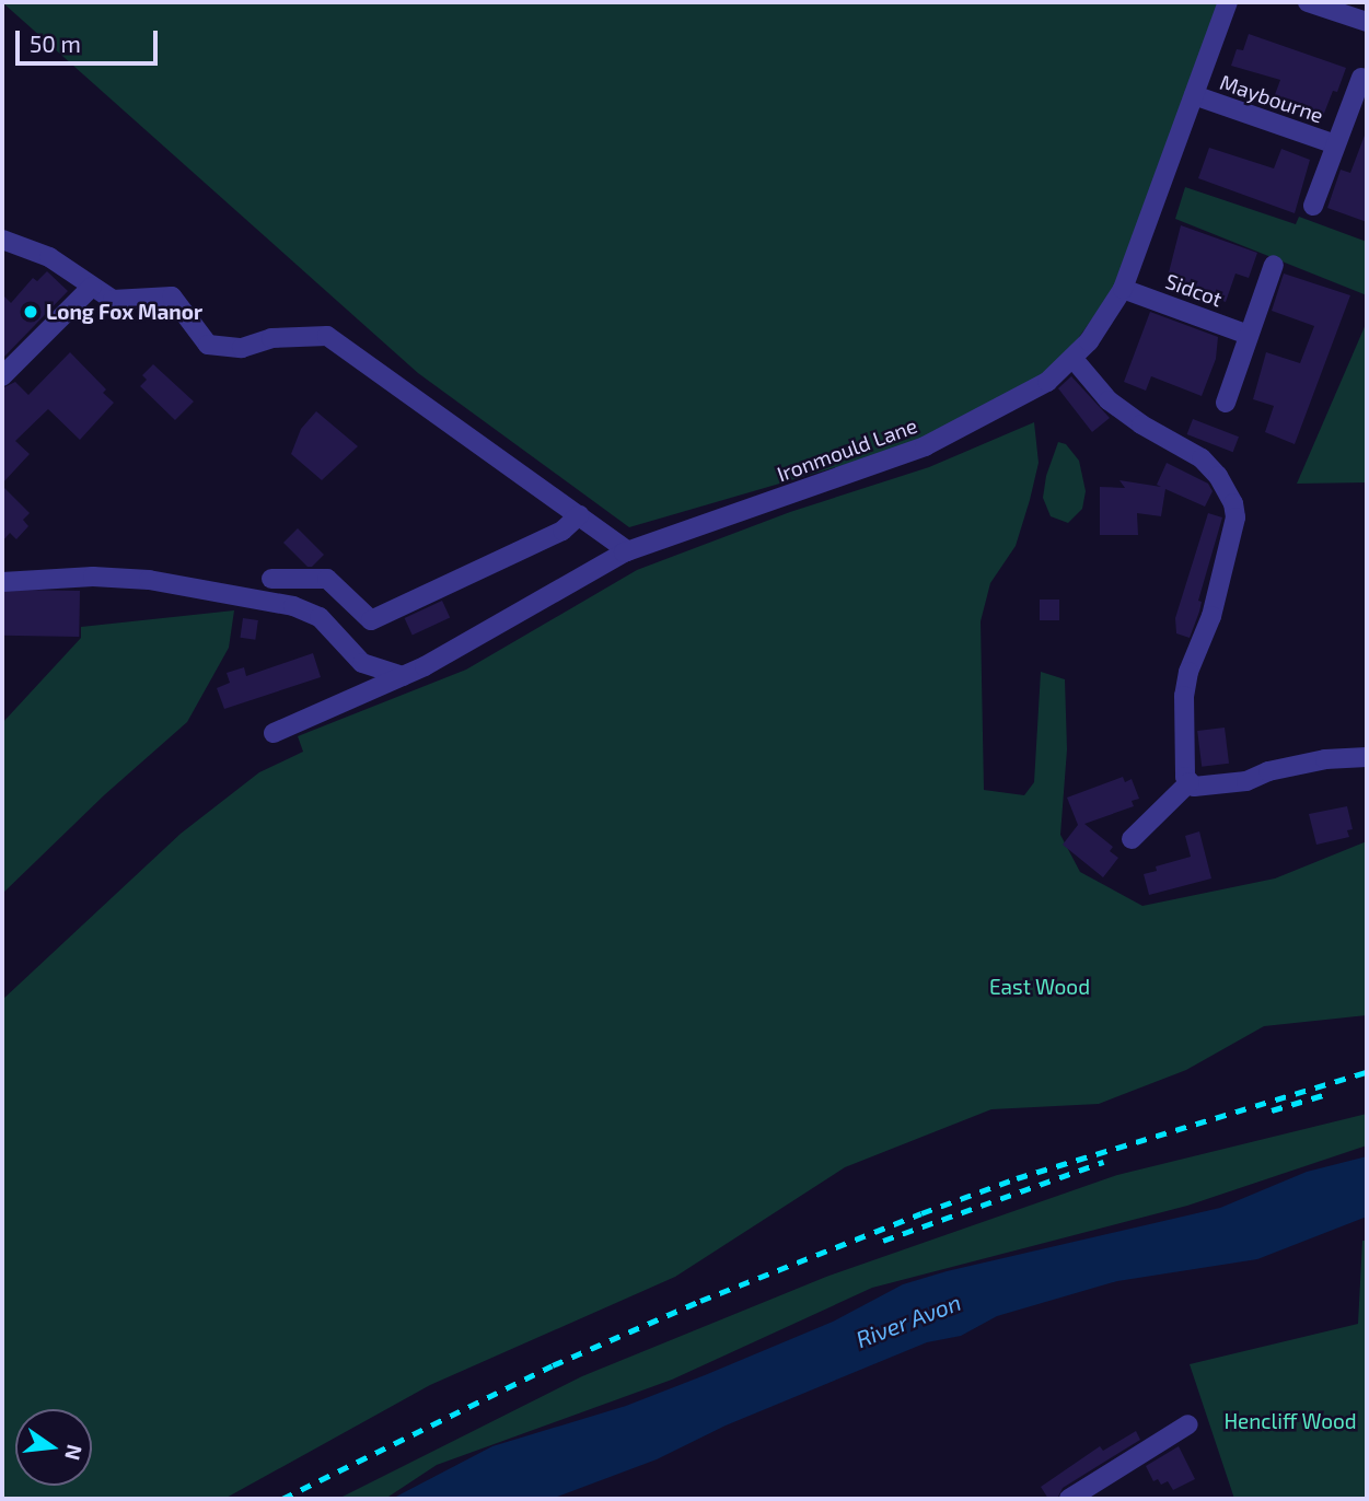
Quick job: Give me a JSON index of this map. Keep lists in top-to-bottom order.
{
  "streets": {
    "street": ["Maybourne", "Sidcot", "Ironmould Lane"]
  },
  "crossings": [
    ["Maybourne", "Ironmould Lane"],
    ["Sidcot", "Ironmould Lane"]
  ],
  "water": ["River Avon"],
  "parks": ["East Wood", "Hencliff Wood"],
  "places": ["Long Fox Manor"],
  "scale_bar": "50 m",
  "north": "right"
}
